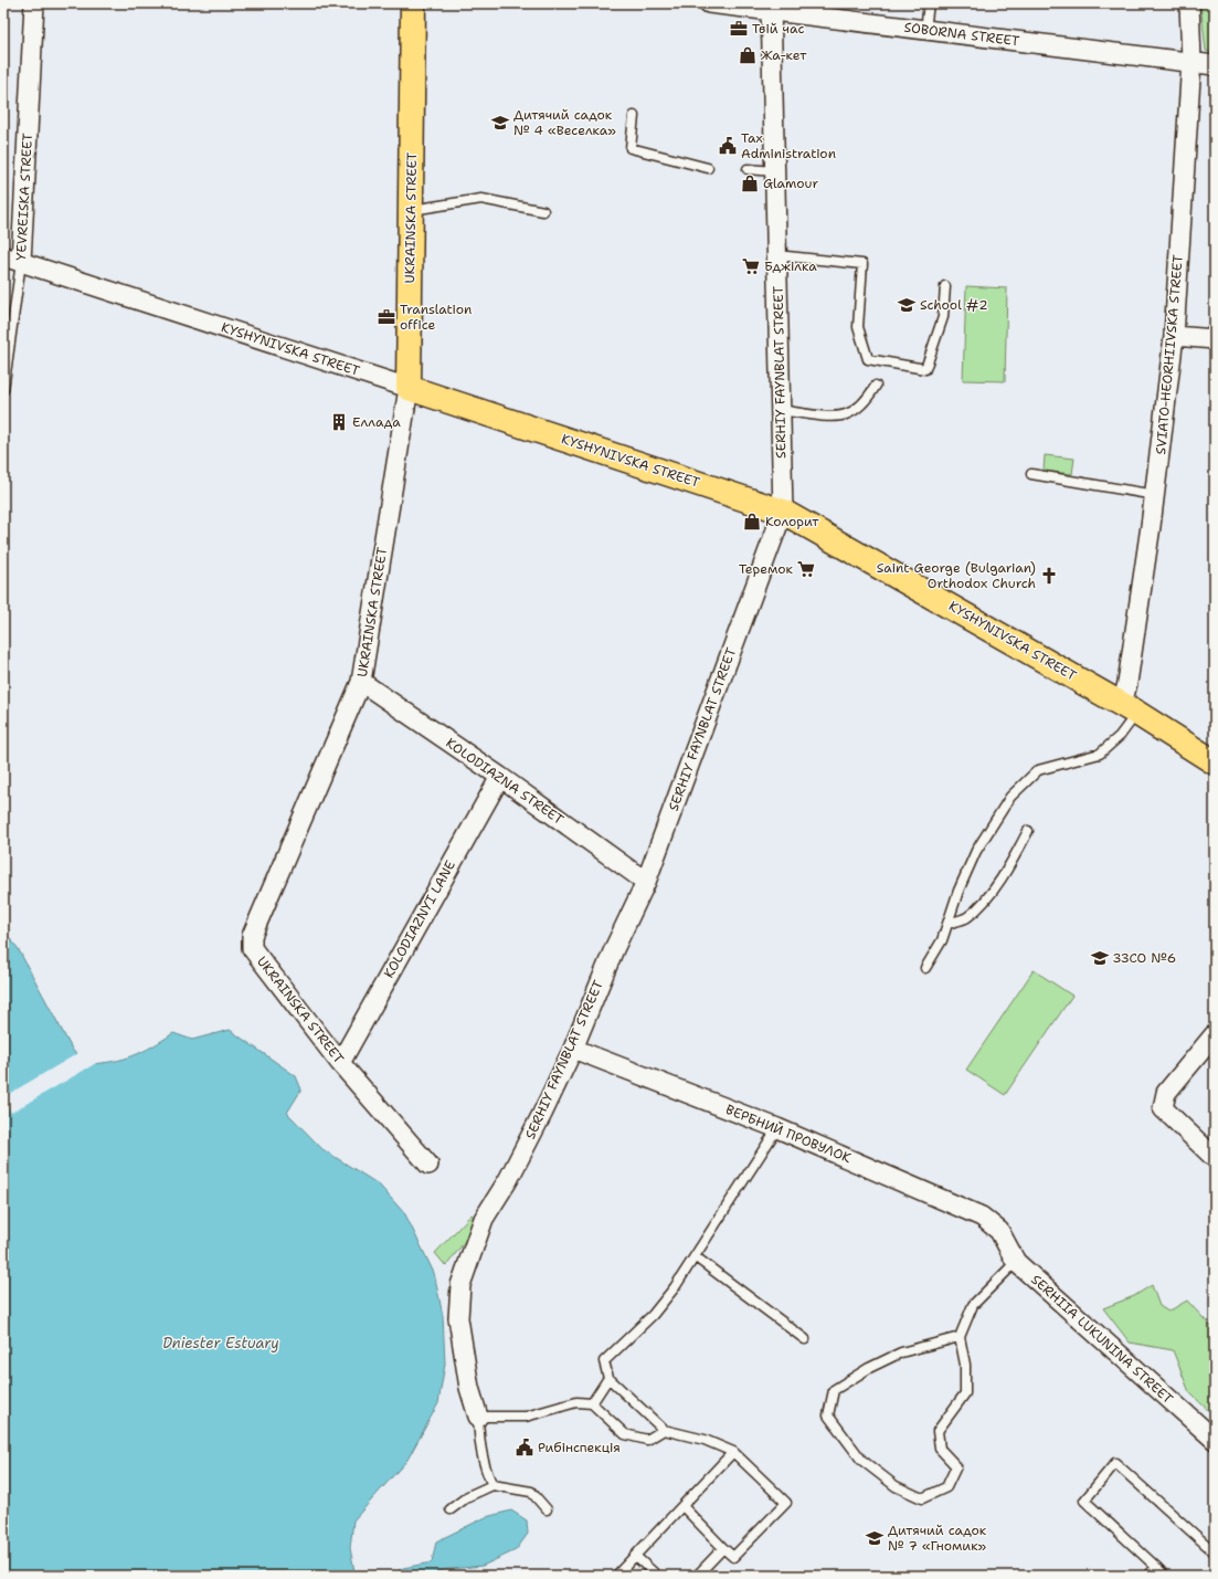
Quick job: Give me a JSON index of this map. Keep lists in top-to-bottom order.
{
  "streets": {
    "main road": ["UKRAINSKA STREET", "KYSHYNIVSKA STREET"],
    "street": [
      "SOBORNA STREET",
      "YEVREISKA STREET",
      "SVIATO-HEORHIIVSKA STREET",
      "SERHIY FAYNBLAT STREET",
      "KOLODIAZNA STREET",
      "KOLODIAZNYI LANE",
      "ВЕРБНИЙ ПРОВУЛОК",
      "SERHIIA LUKUNINA STREET"
    ]
  },
  "crossings": [
    ["SOBORNA STREET", "SVIATO-HEORHIIVSKA STREET"],
    ["SOBORNA STREET", "SERHIY FAYNBLAT STREET"],
    ["YEVREISKA STREET", "KYSHYNIVSKA STREET"],
    ["UKRAINSKA STREET", "KYSHYNIVSKA STREET"],
    ["UKRAINSKA STREET", "KOLODIAZNA STREET"],
    ["UKRAINSKA STREET", "KOLODIAZNYI LANE"],
    ["KYSHYNIVSKA STREET", "SVIATO-HEORHIIVSKA STREET"],
    ["KYSHYNIVSKA STREET", "SERHIY FAYNBLAT STREET"],
    ["SERHIY FAYNBLAT STREET", "KOLODIAZNA STREET"],
    ["SERHIY FAYNBLAT STREET", "ВЕРБНИЙ ПРОВУЛОК"],
    ["KOLODIAZNA STREET", "KOLODIAZNYI LANE"],
    ["ВЕРБНИЙ ПРОВУЛОК", "SERHIIA LUKUNINA STREET"]
  ],
  "water": ["Dniester Estuary"],
  "places": {
    "office": ["Твій час", "Translation office"],
    "shop": ["Жа-кет", "Glamour", "Колорит"],
    "school or university": [
      "Дитячий садок № 4 «Веселка»",
      "School #2",
      "ЗЗСО №6",
      "Дитячий садок № 7 «Гномик»"
    ],
    "public building": ["Tax Administration", "Рибінспекція"],
    "supermarket": ["Бджілка", "Теремок"],
    "building": ["Еллада"],
    "church": ["Saint George (Bulgarian) Orthodox Church"]
  }
}
